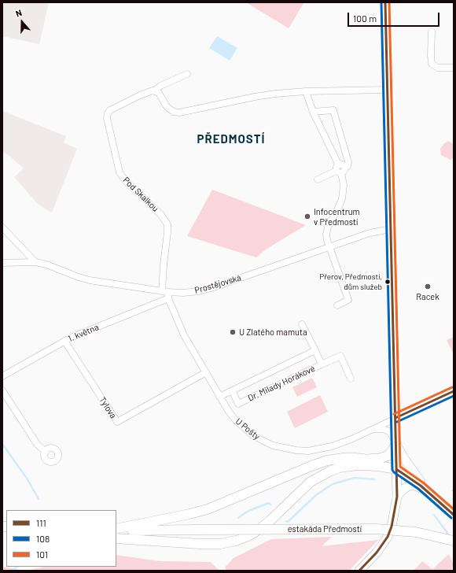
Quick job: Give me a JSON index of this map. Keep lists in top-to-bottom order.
{
  "streets": {
    "main road": ["estakáda Předmostí"],
    "street": [
      "Pod Skalkou",
      "Prostějovská",
      "1. května",
      "Dr. Milady Horákové",
      "Tylova",
      "U Pošty"
    ]
  },
  "crossings": [
    ["Pod Skalkou", "Prostějovská"],
    ["Pod Skalkou", "1. května"],
    ["Pod Skalkou", "U Pošty"],
    ["Prostějovská", "1. května"],
    ["Prostějovská", "U Pošty"],
    ["1. května", "Tylova"],
    ["1. května", "U Pošty"],
    ["Dr. Milady Horákové", "U Pošty"],
    ["Tylova", "U Pošty"]
  ],
  "districts": ["PŘEDMOSTÍ"],
  "places": [
    "Infocentrum v Předmostí",
    "Přerov, Předmostí, dům služeb",
    "Racek",
    "U Zlatého mamuta"
  ],
  "lines": ["transit line 111", "transit line 108", "transit line 101"],
  "legend": ["111", "108", "101"],
  "scale_bar": "100 m",
  "north": "top"
}
